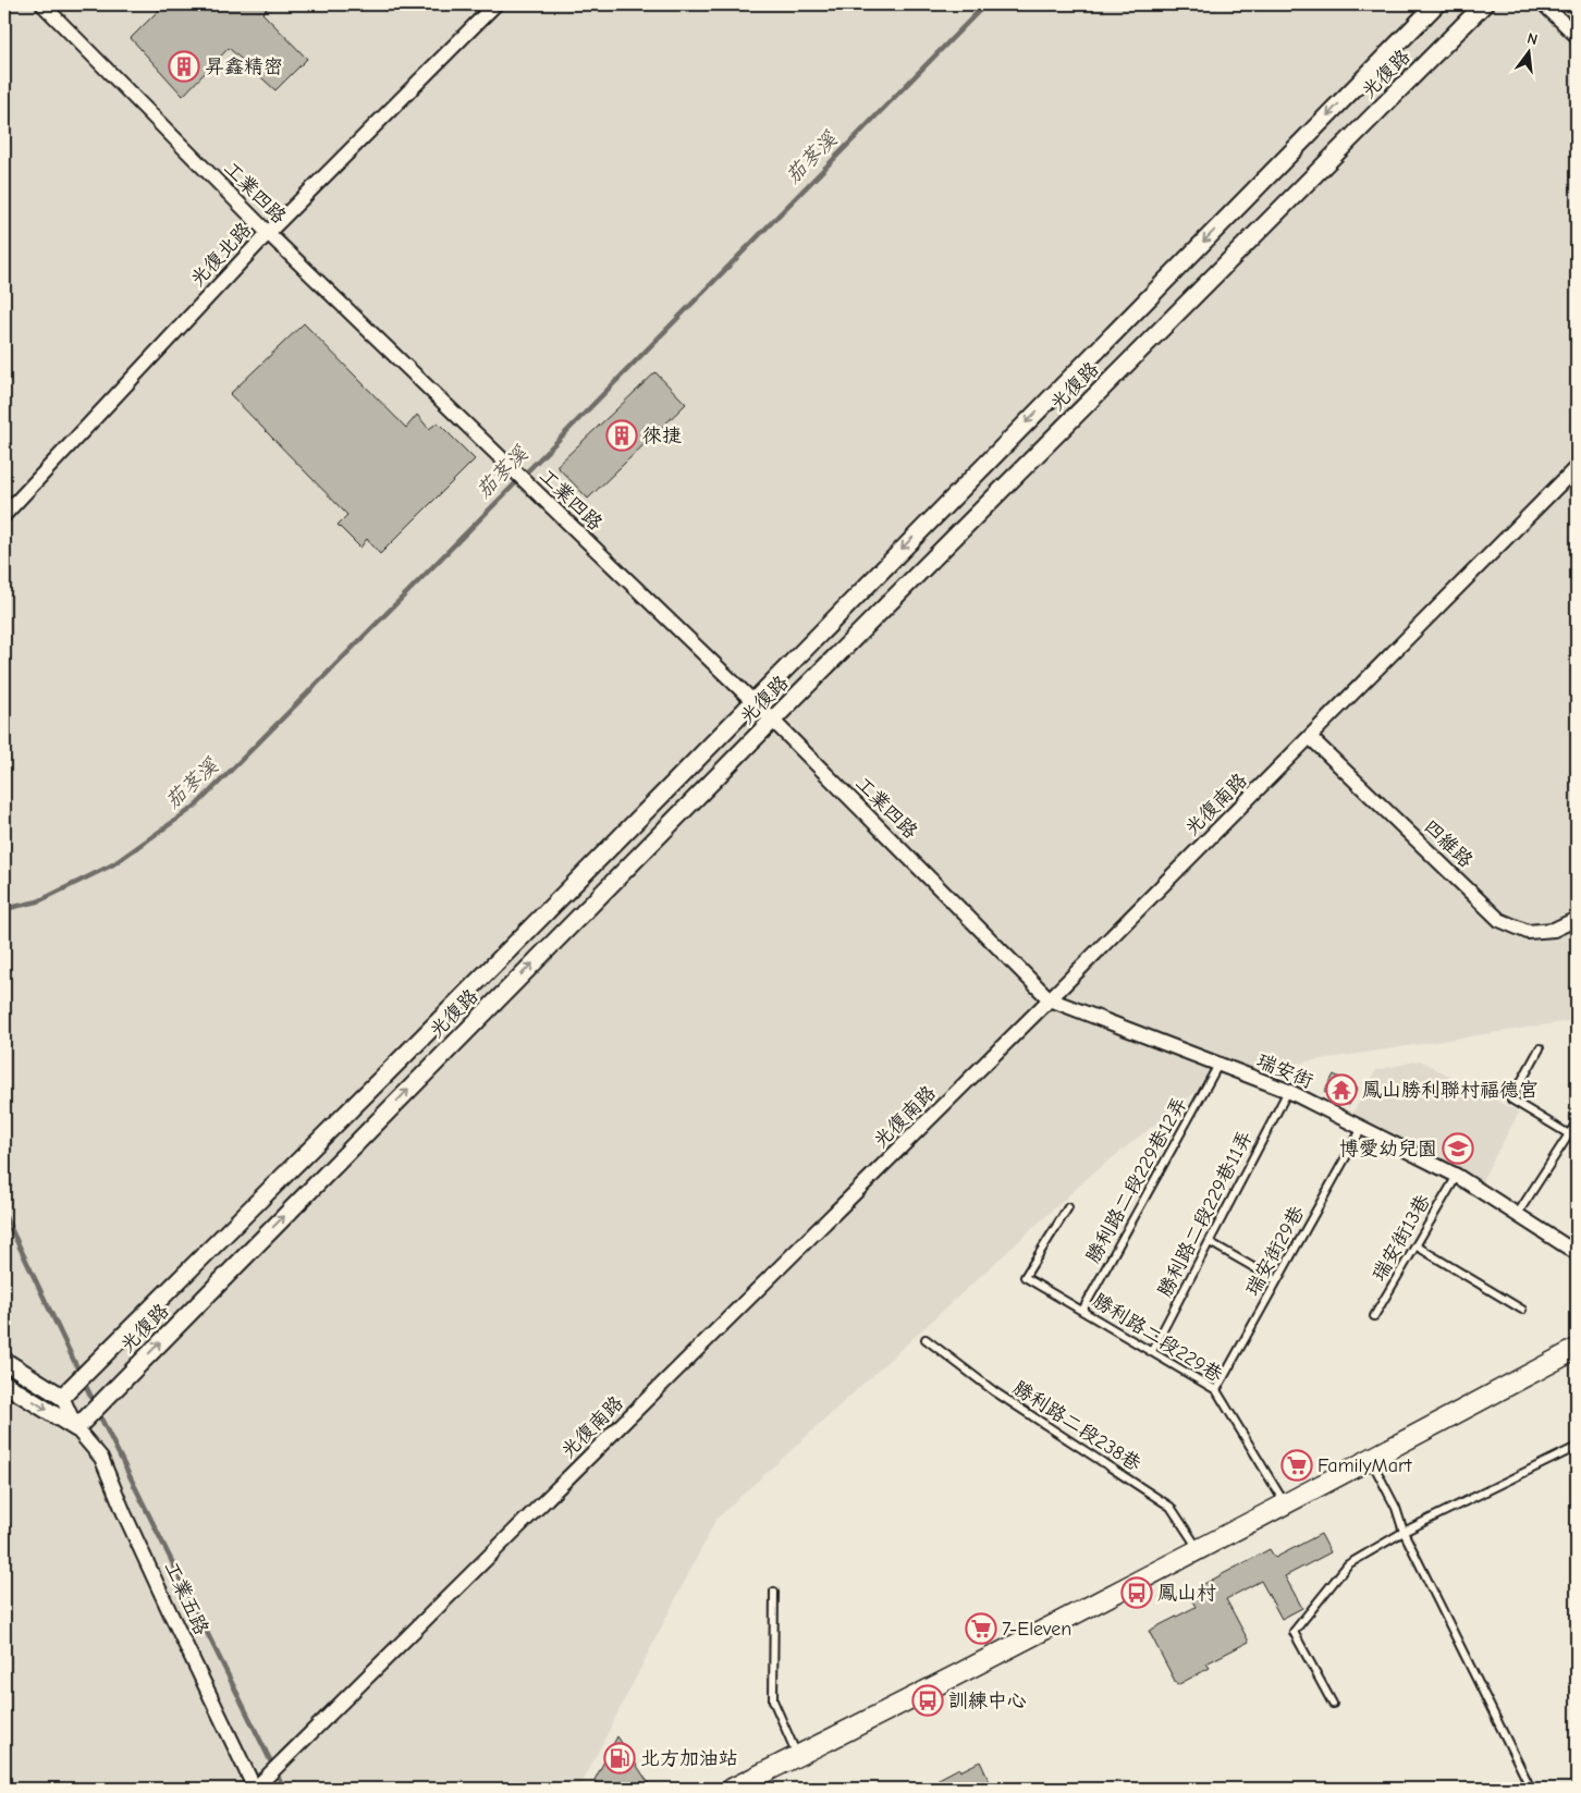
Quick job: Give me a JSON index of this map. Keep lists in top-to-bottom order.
{
  "streets": {
    "street": [
      "光復路",
      "工業四路",
      "光復北路",
      "光復南路",
      "四維路",
      "瑞安街",
      "工業五路"
    ],
    "lane": [
      "勝利路二段229巷12弄",
      "勝利路二段229巷11弄",
      "瑞安街13巷",
      "瑞安街29巷",
      "勝利路二段229巷",
      "勝利路二段238巷"
    ]
  },
  "crossings": [
    ["光復路", "工業四路"],
    ["光復路", "工業五路"],
    ["工業四路", "光復北路"],
    ["工業四路", "光復南路"],
    ["工業四路", "瑞安街"],
    ["光復南路", "四維路"],
    ["光復南路", "瑞安街"],
    ["光復南路", "工業五路"],
    ["瑞安街", "勝利路二段229巷12弄"],
    ["瑞安街", "勝利路二段229巷11弄"],
    ["瑞安街", "瑞安街13巷"],
    ["瑞安街", "瑞安街29巷"],
    ["勝利路二段229巷12弄", "勝利路二段229巷"],
    ["勝利路二段229巷11弄", "勝利路二段229巷"],
    ["瑞安街29巷", "勝利路二段229巷"]
  ],
  "water": ["茄苳溪"],
  "places": {
    "building": ["昇鑫精密", "徠捷"],
    "temple": ["鳳山勝利聯村福德宮"],
    "school or university": ["博愛幼兒園"],
    "supermarket": ["FamilyMart", "7-Eleven"],
    "bus stop": ["鳳山村", "訓練中心"],
    "fuel station": ["北方加油站"]
  },
  "north": "top"
}
